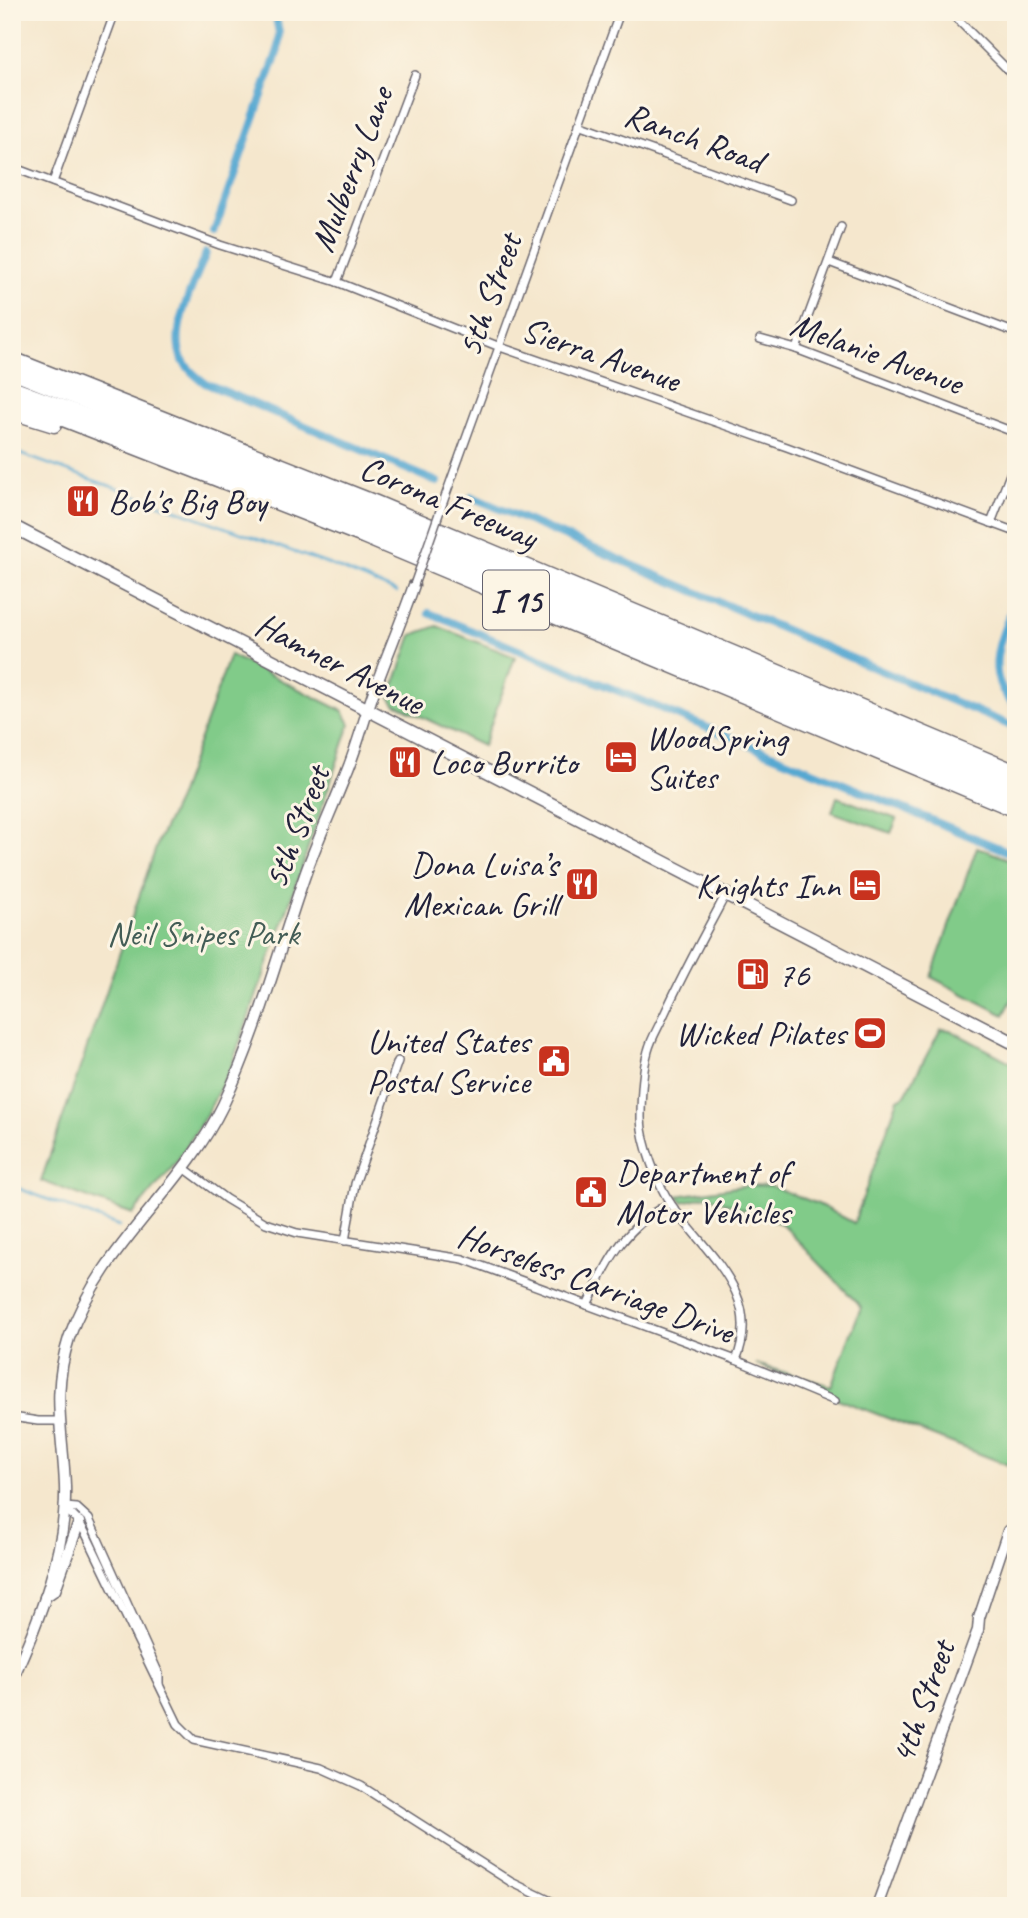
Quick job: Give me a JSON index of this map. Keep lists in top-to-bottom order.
{
  "streets": {
    "highway": ["Corona Freeway", "I 15"],
    "main road": ["Hamner Avenue"],
    "street": [
      "Ranch Road",
      "Mulberry Lane",
      "5th Street",
      "Melanie Avenue",
      "Sierra Avenue",
      "Horseless Carriage Drive",
      "4th Street"
    ]
  },
  "crossings": [
    ["Ranch Road", "5th Street"],
    ["Mulberry Lane", "Sierra Avenue"],
    ["5th Street", "Sierra Avenue"],
    ["5th Street", "Hamner Avenue"],
    ["5th Street", "Horseless Carriage Drive"],
    ["Corona Freeway", "I 15"]
  ],
  "parks": ["Neil Snipes Park"],
  "places": {
    "restaurant": ["Bob's Big Boy", "Loco Burrito", "Dona Luisa’s Mexican Grill"],
    "hotel": ["WoodSpring Suites", "Knights Inn"],
    "fuel station": ["76"],
    "sports": ["Wicked Pilates"],
    "public building": ["United States Postal Service", "Department of Motor Vehicles"]
  }
}
